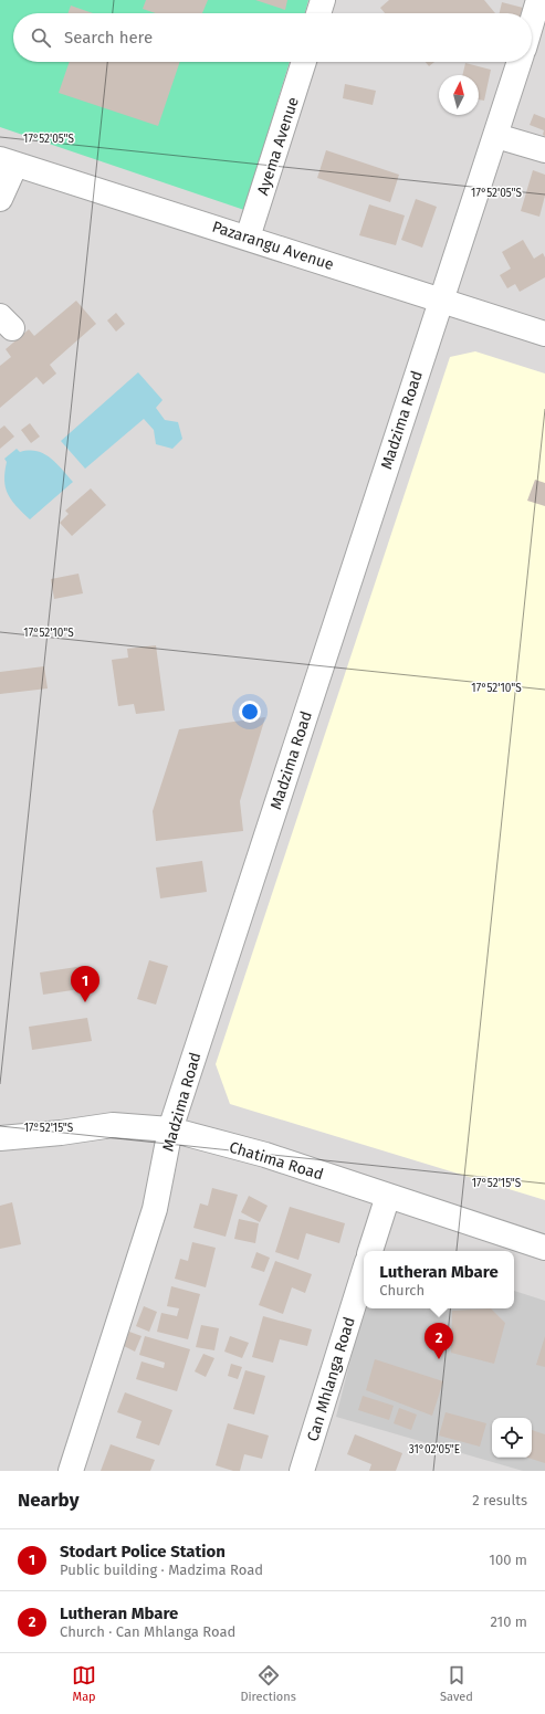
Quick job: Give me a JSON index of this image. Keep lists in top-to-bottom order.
{
  "streets": {
    "street": [
      "Ayema Avenue",
      "Pazarangu Avenue",
      "Madzima Road",
      "Chatima Road",
      "Can Mhlanga Road"
    ]
  },
  "crossings": [
    ["Ayema Avenue", "Pazarangu Avenue"],
    ["Pazarangu Avenue", "Madzima Road"],
    ["Madzima Road", "Chatima Road"]
  ],
  "north": "top",
  "page": {
    "search": "Search here",
    "pins": ["1", "2"],
    "popup": ["Lutheran Mbare", "Church"],
    "heading": ["Nearby", "2 results"],
    "list": [
      {
        "mark": "1",
        "name": "Stodart Police Station",
        "note": "Public building · Madzima Road",
        "value": "100 m"
      },
      {
        "mark": "2",
        "name": "Lutheran Mbare",
        "note": "Church · Can Mhlanga Road",
        "value": "210 m"
      }
    ],
    "nav": ["Map", "Directions", "Saved"]
  },
  "coordinates": [
    "17°52'05\"S",
    "17°52'10\"S",
    "17°52'15\"S",
    "31°02'05\"E"
  ]
}
